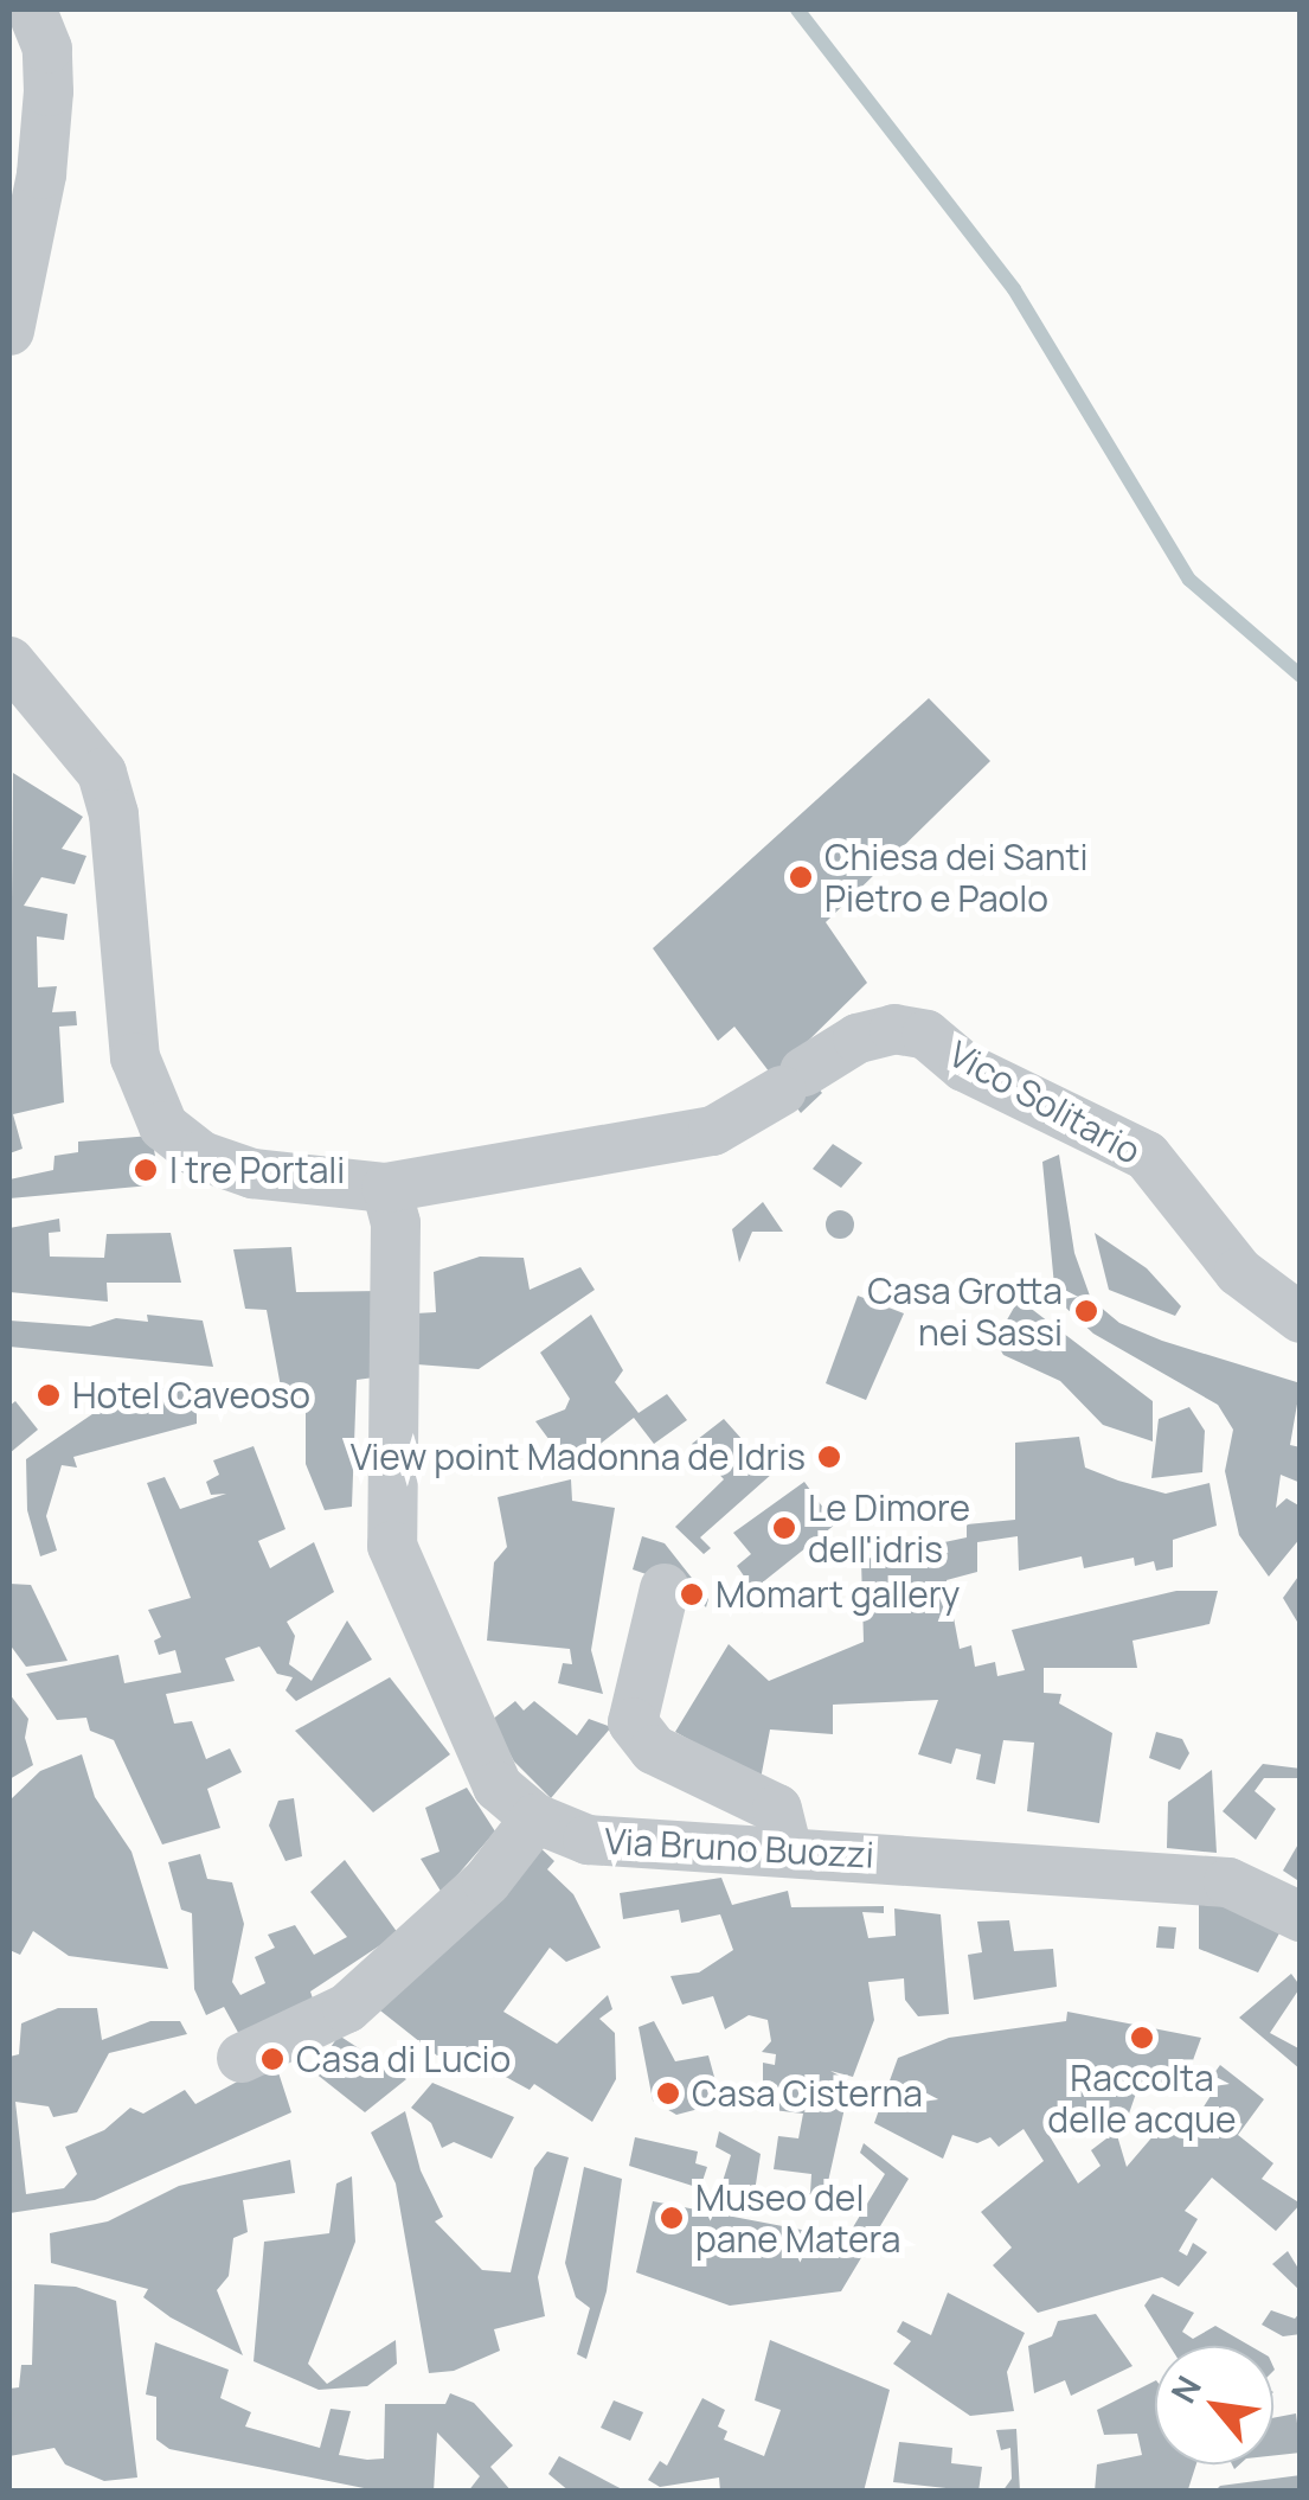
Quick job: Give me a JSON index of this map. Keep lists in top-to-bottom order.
{
  "streets": {
    "street": ["Vico Solitario", "Via Bruno Buozzi"]
  },
  "crossings": [
    ["Vico Solitario", "Via Bruno Buozzi"]
  ],
  "places": [
    "Chiesa dei Santi Pietro e Paolo",
    "I tre Portali",
    "Casa Grotta nei Sassi",
    "Hotel Caveoso",
    "View point Madonna de Idris",
    "Le Dimore dell'idris",
    "Momart gallery",
    "Raccolta delle acque",
    "Casa di Lucio",
    "Casa Cisterna",
    "Museo del pane Matera"
  ],
  "north": "top left"
}
